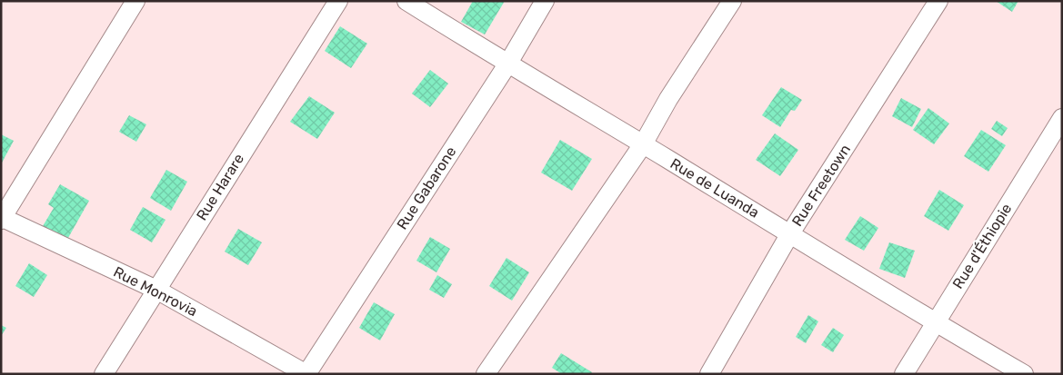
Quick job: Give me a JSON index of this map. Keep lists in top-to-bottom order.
{
  "streets": {
    "street": [
      "Rue Freetown",
      "Rue Harare",
      "Rue Gabarone",
      "Rue de Luanda",
      "Rue d'Éthiopie",
      "Rue Monrovia"
    ]
  },
  "crossings": [
    ["Rue Freetown", "Rue de Luanda"],
    ["Rue Harare", "Rue Monrovia"],
    ["Rue Gabarone", "Rue de Luanda"],
    ["Rue Gabarone", "Rue Monrovia"],
    ["Rue de Luanda", "Rue d'Éthiopie"]
  ]
}
